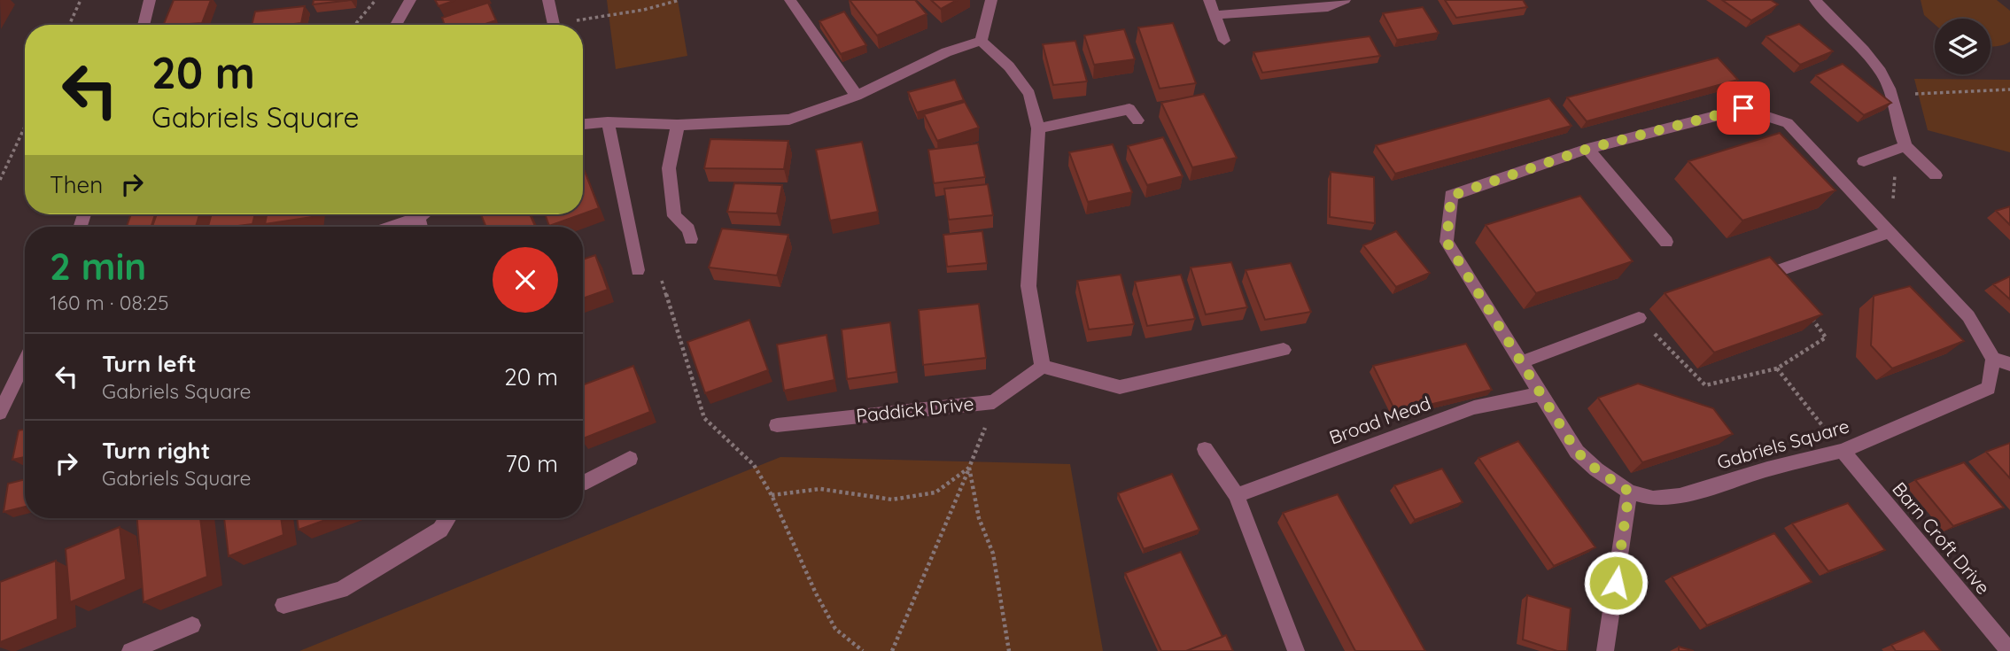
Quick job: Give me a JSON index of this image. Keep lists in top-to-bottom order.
{
  "streets": {
    "street": [
      "Paddick Drive",
      "Broad Mead",
      "Gabriels Square",
      "Barn Croft Drive"
    ]
  },
  "crossings": [
    ["Broad Mead", "Gabriels Square"],
    ["Gabriels Square", "Barn Croft Drive"]
  ],
  "page": {
    "turn": ["20 m", "Gabriels Square"],
    "then": "Then",
    "heading": ["2 min", "160 m · 08:25"],
    "list": [
      {
        "name": "Turn left",
        "note": "Gabriels Square",
        "value": "20 m"
      },
      {
        "name": "Turn right",
        "note": "Gabriels Square",
        "value": "70 m"
      }
    ]
  }
}
